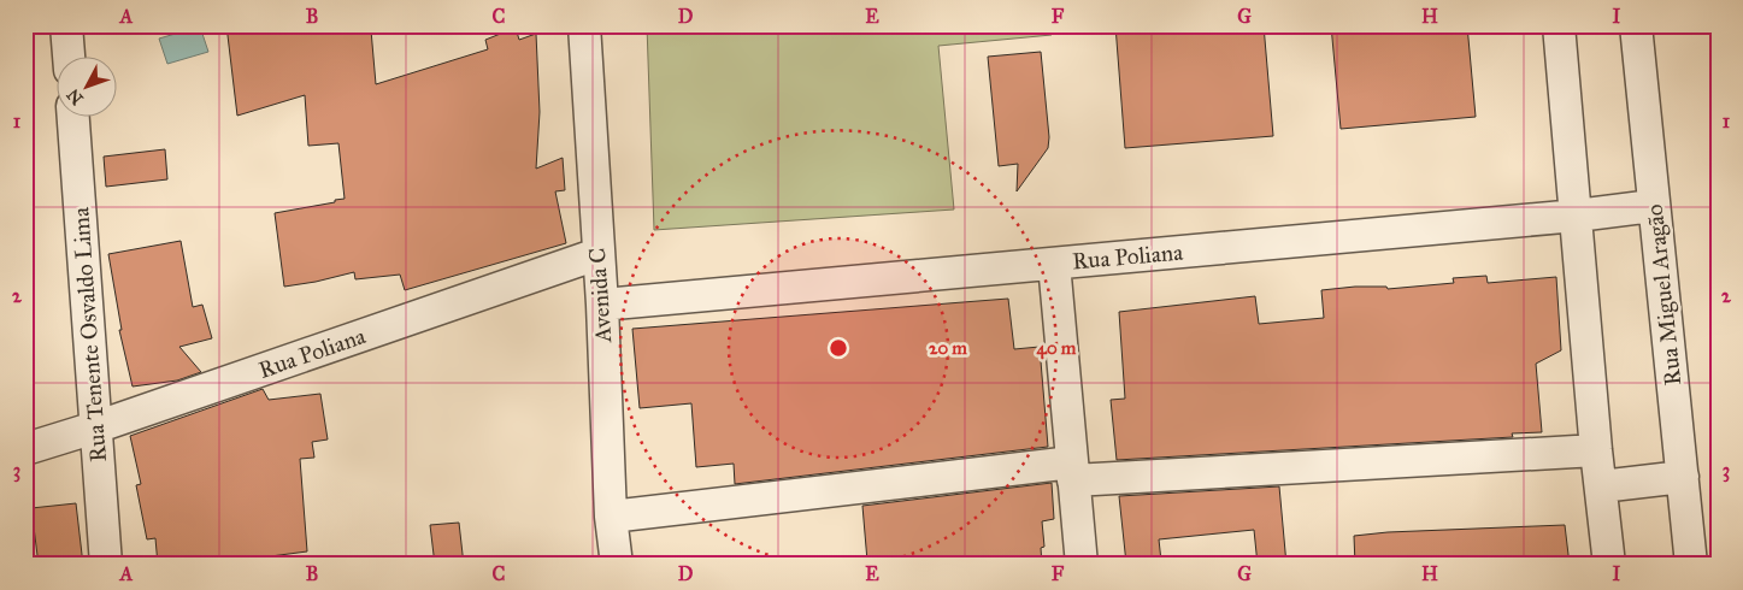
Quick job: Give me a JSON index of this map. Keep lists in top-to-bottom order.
{
  "streets": {
    "street": [
      "Rua Poliana",
      "Avenida C",
      "Rua Miguel Aragão",
      "Rua Tenente Osvaldo Lima"
    ]
  },
  "crossings": [
    ["Rua Poliana", "Avenida C"],
    ["Rua Poliana", "Rua Miguel Aragão"],
    ["Rua Poliana", "Rua Tenente Osvaldo Lima"]
  ],
  "north": "bottom left",
  "grid": {
    "columns": [
      "A",
      "B",
      "C",
      "D",
      "E",
      "F",
      "G",
      "H",
      "I"
    ],
    "rows": ["1", "2", "3"]
  },
  "rings": ["20 m", "40 m"]
}
